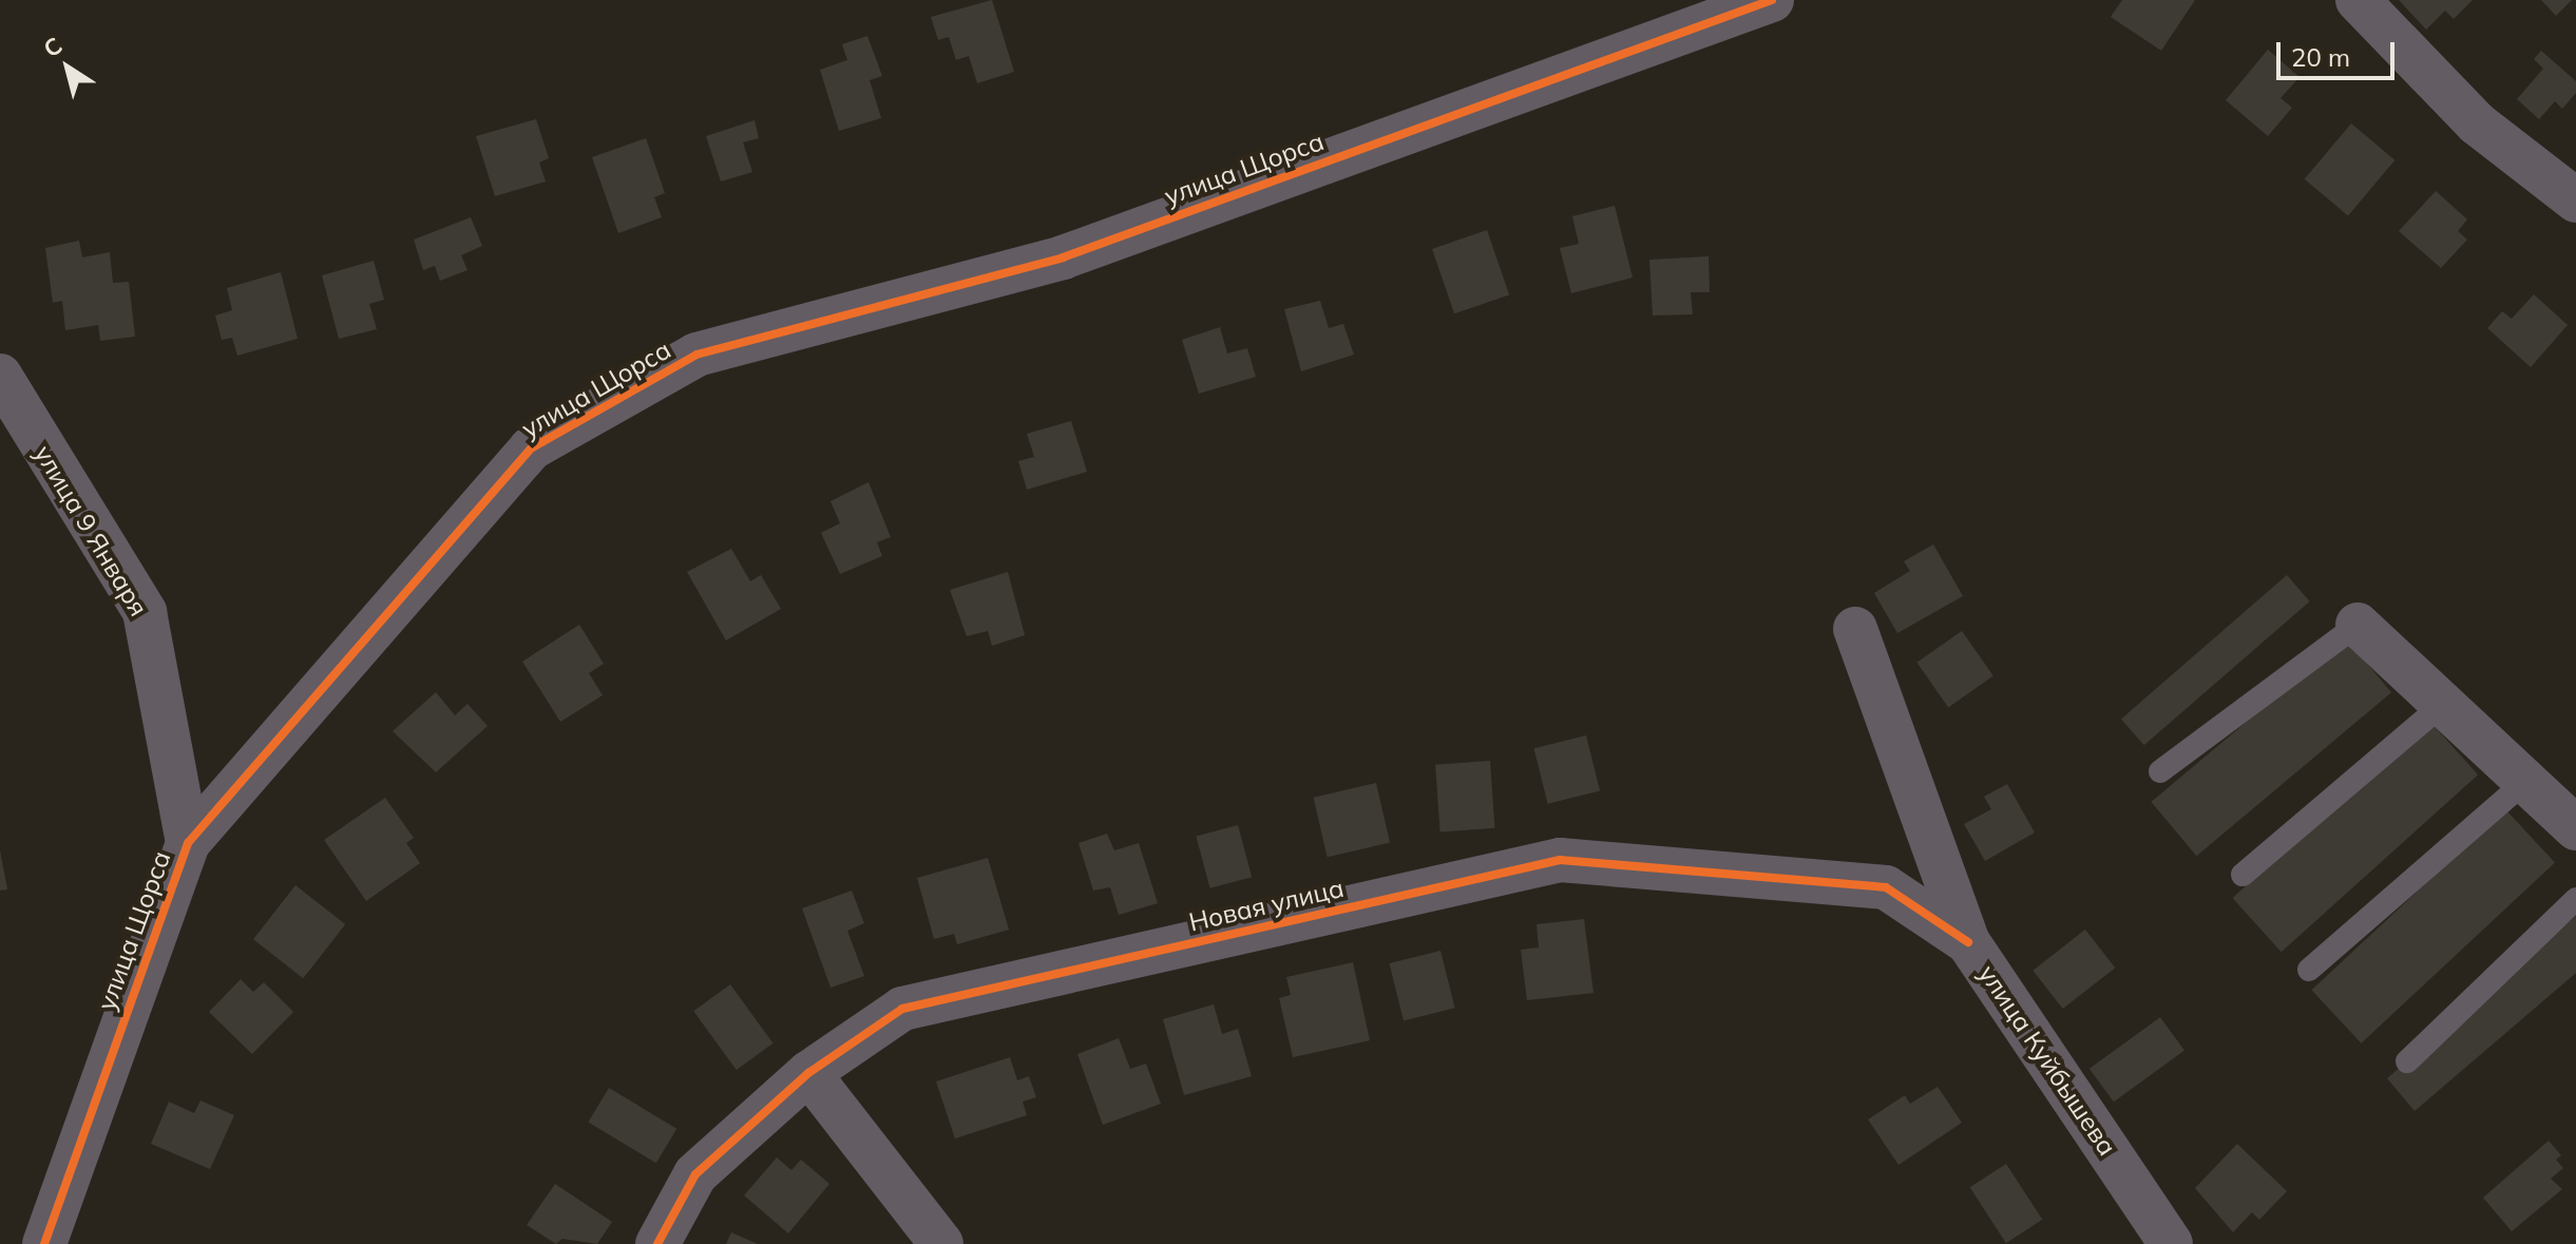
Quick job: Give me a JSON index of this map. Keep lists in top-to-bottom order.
{
  "streets": {
    "street": [
      "улица Щорса",
      "улица 9 Января",
      "Новая улица",
      "улица Куйбышева"
    ]
  },
  "crossings": [
    ["улица Щорса", "улица 9 Января"],
    ["Новая улица", "улица Куйбышева"]
  ],
  "scale_bar": "20 m",
  "north": "top left"
}
